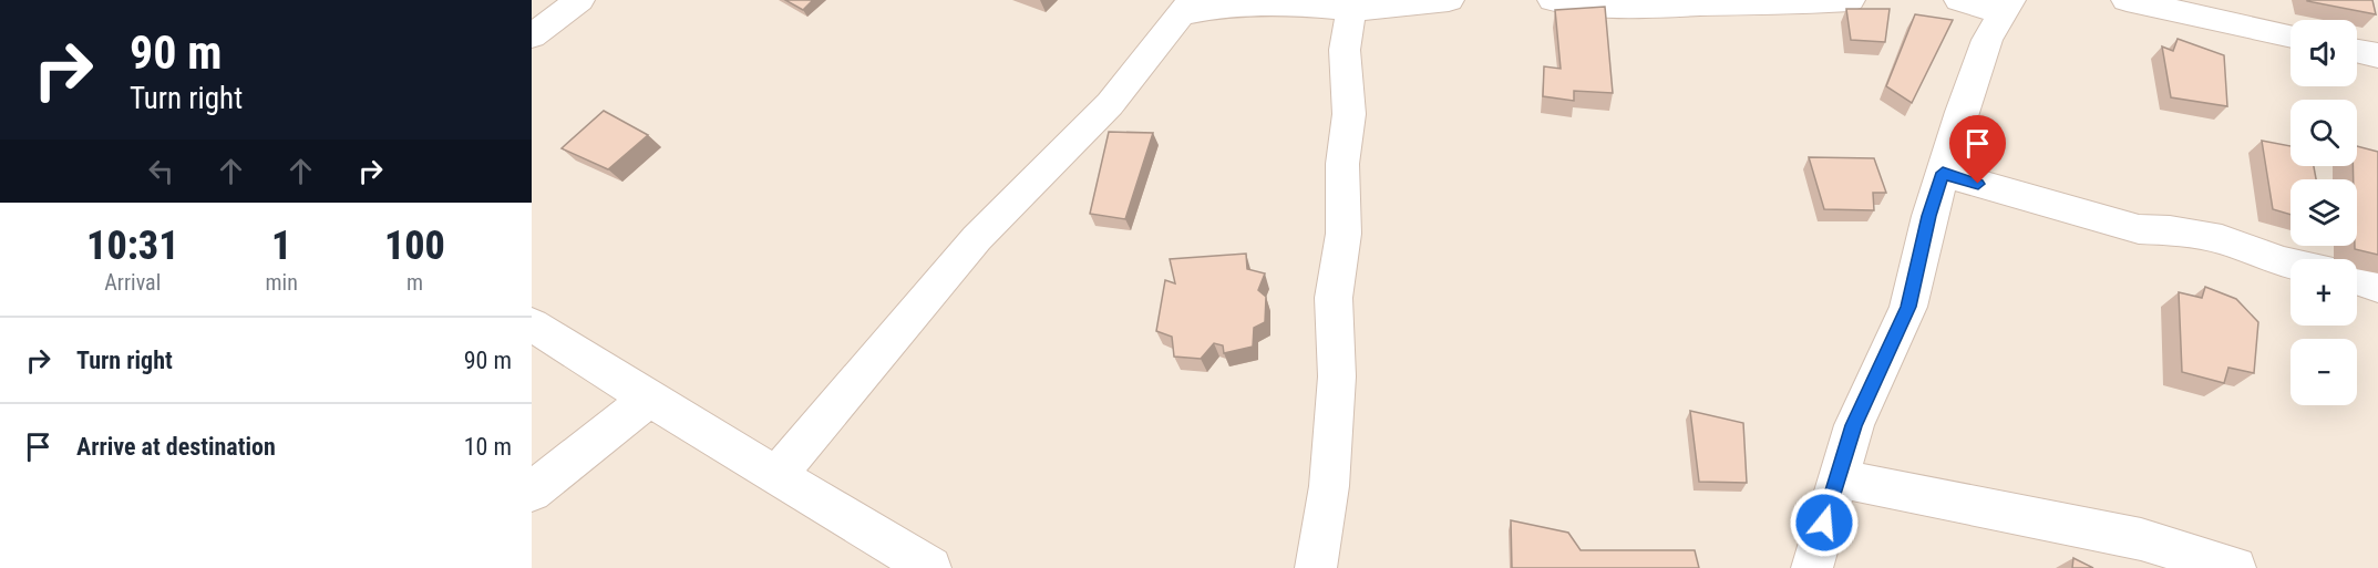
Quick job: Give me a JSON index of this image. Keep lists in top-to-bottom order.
{
  "page": {
    "turn": ["90 m", "Turn right"],
    "map_buttons": ["+", "−"],
    "eta": [
      "10:31",
      "Arrival",
      "1",
      "min",
      "100",
      "m"
    ],
    "list": [
      {
        "name": "Turn right",
        "value": "90 m"
      },
      {
        "name": "Arrive at destination",
        "value": "10 m"
      }
    ]
  }
}
